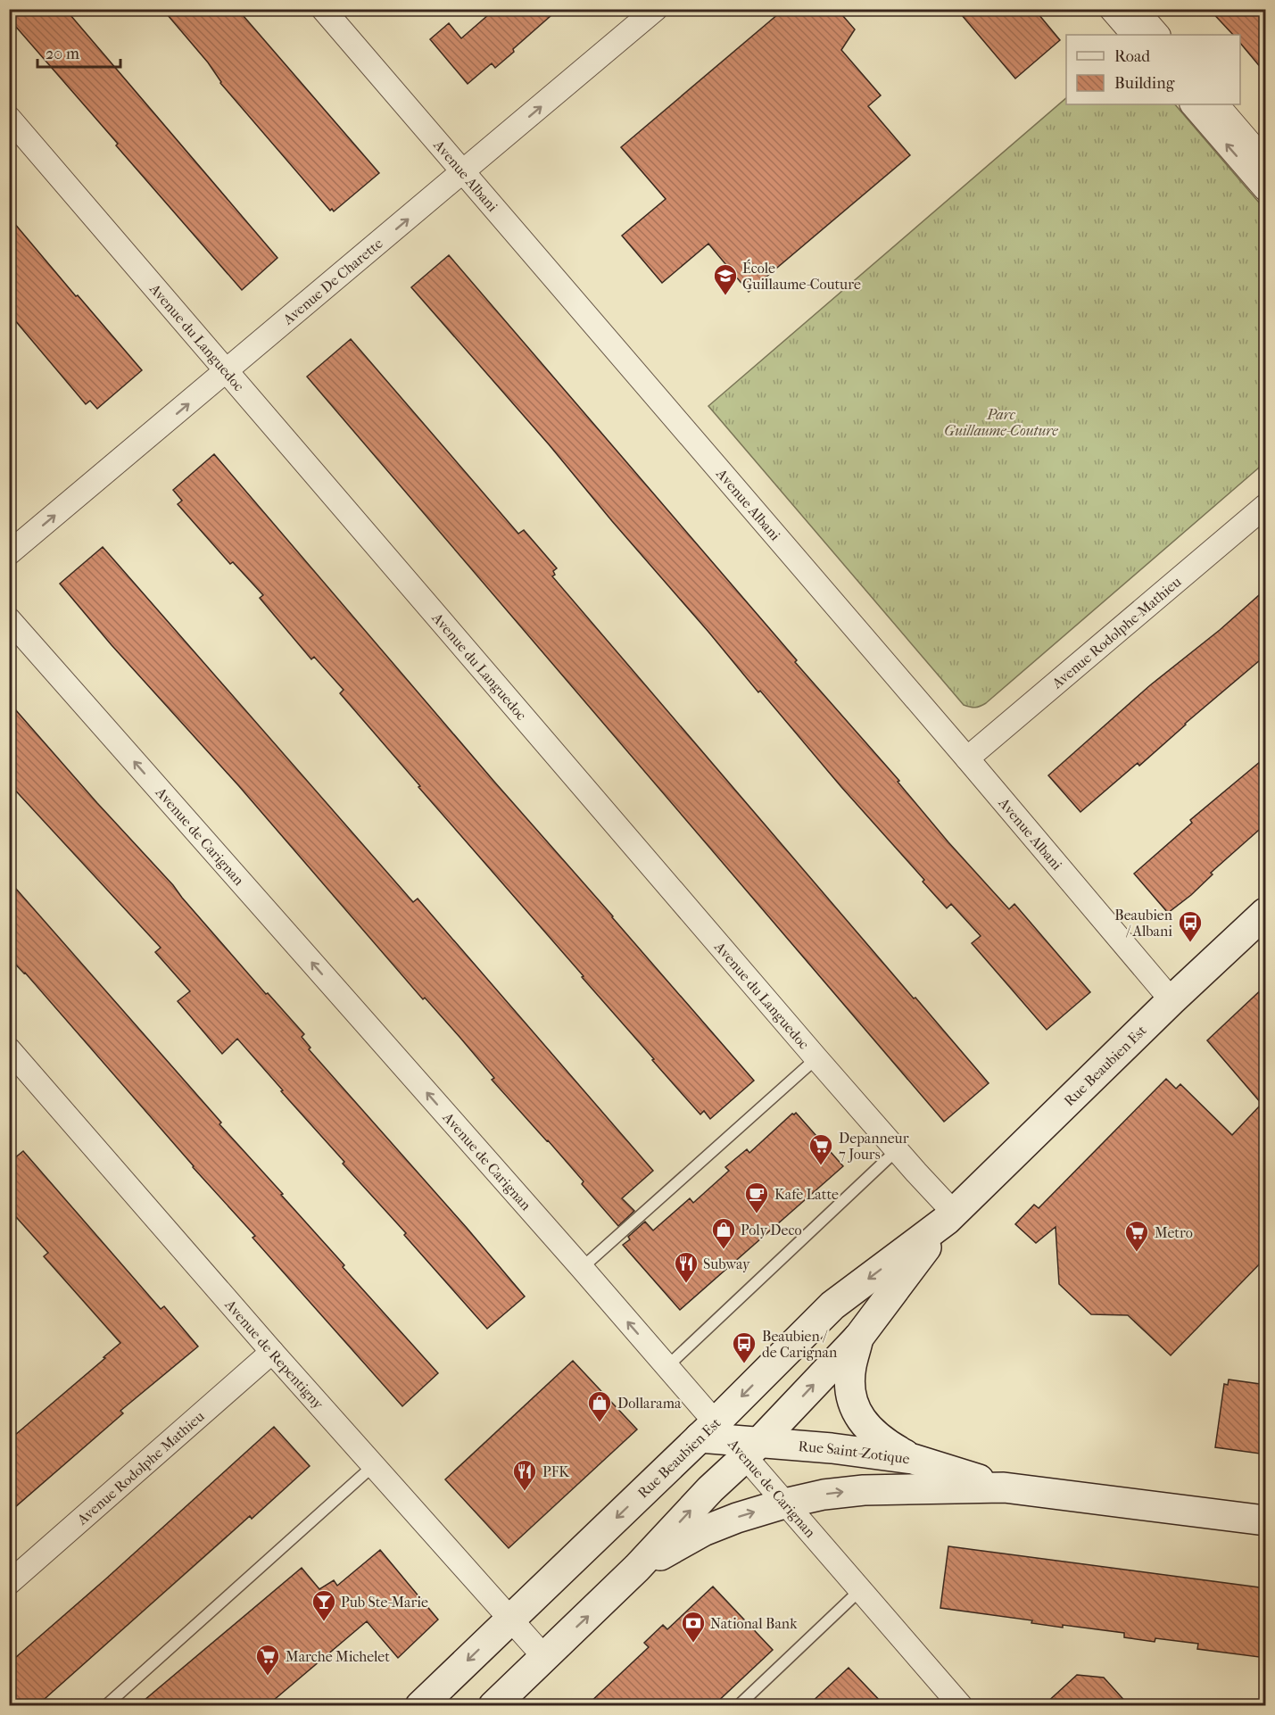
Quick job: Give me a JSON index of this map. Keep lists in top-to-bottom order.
{
  "streets": {
    "street": [
      "Avenue Albani",
      "Avenue De Charette",
      "Avenue du Languedoc",
      "Avenue Rodolphe-Mathieu",
      "Avenue de Carignan",
      "Rue Beaubien Est",
      "Avenue de Repentigny",
      "Rue Saint-Zotique",
      "Avenue Rodolphe Mathieu"
    ]
  },
  "crossings": [
    ["Avenue Albani", "Avenue De Charette"],
    ["Avenue Albani", "Avenue Rodolphe-Mathieu"],
    ["Avenue Albani", "Rue Beaubien Est"],
    ["Avenue De Charette", "Avenue du Languedoc"],
    ["Avenue du Languedoc", "Rue Beaubien Est"],
    ["Avenue de Carignan", "Rue Beaubien Est"],
    ["Avenue de Carignan", "Rue Saint-Zotique"],
    ["Rue Beaubien Est", "Avenue de Repentigny"],
    ["Rue Beaubien Est", "Rue Saint-Zotique"],
    ["Avenue de Repentigny", "Avenue Rodolphe Mathieu"]
  ],
  "one_way": ["Avenue De Charette", "Avenue de Carignan"],
  "parks": ["Parc Guillaume-Couture"],
  "places": {
    "school or university": ["École Guillaume-Couture"],
    "bus stop": ["Beaubien / Albani", "Beaubien / de Carignan"],
    "supermarket": ["Depanneur 7 Jours", "Metro", "Marche Michelet"],
    "cafe": ["Kafe Latte"],
    "shop": ["Poly Deco", "Dollarama"],
    "restaurant": ["Subway", "PFK"],
    "bar": ["Pub Ste-Marie"],
    "bank": ["National Bank"]
  },
  "legend": ["Road", "Building"],
  "scale_bar": "20 m"
}
